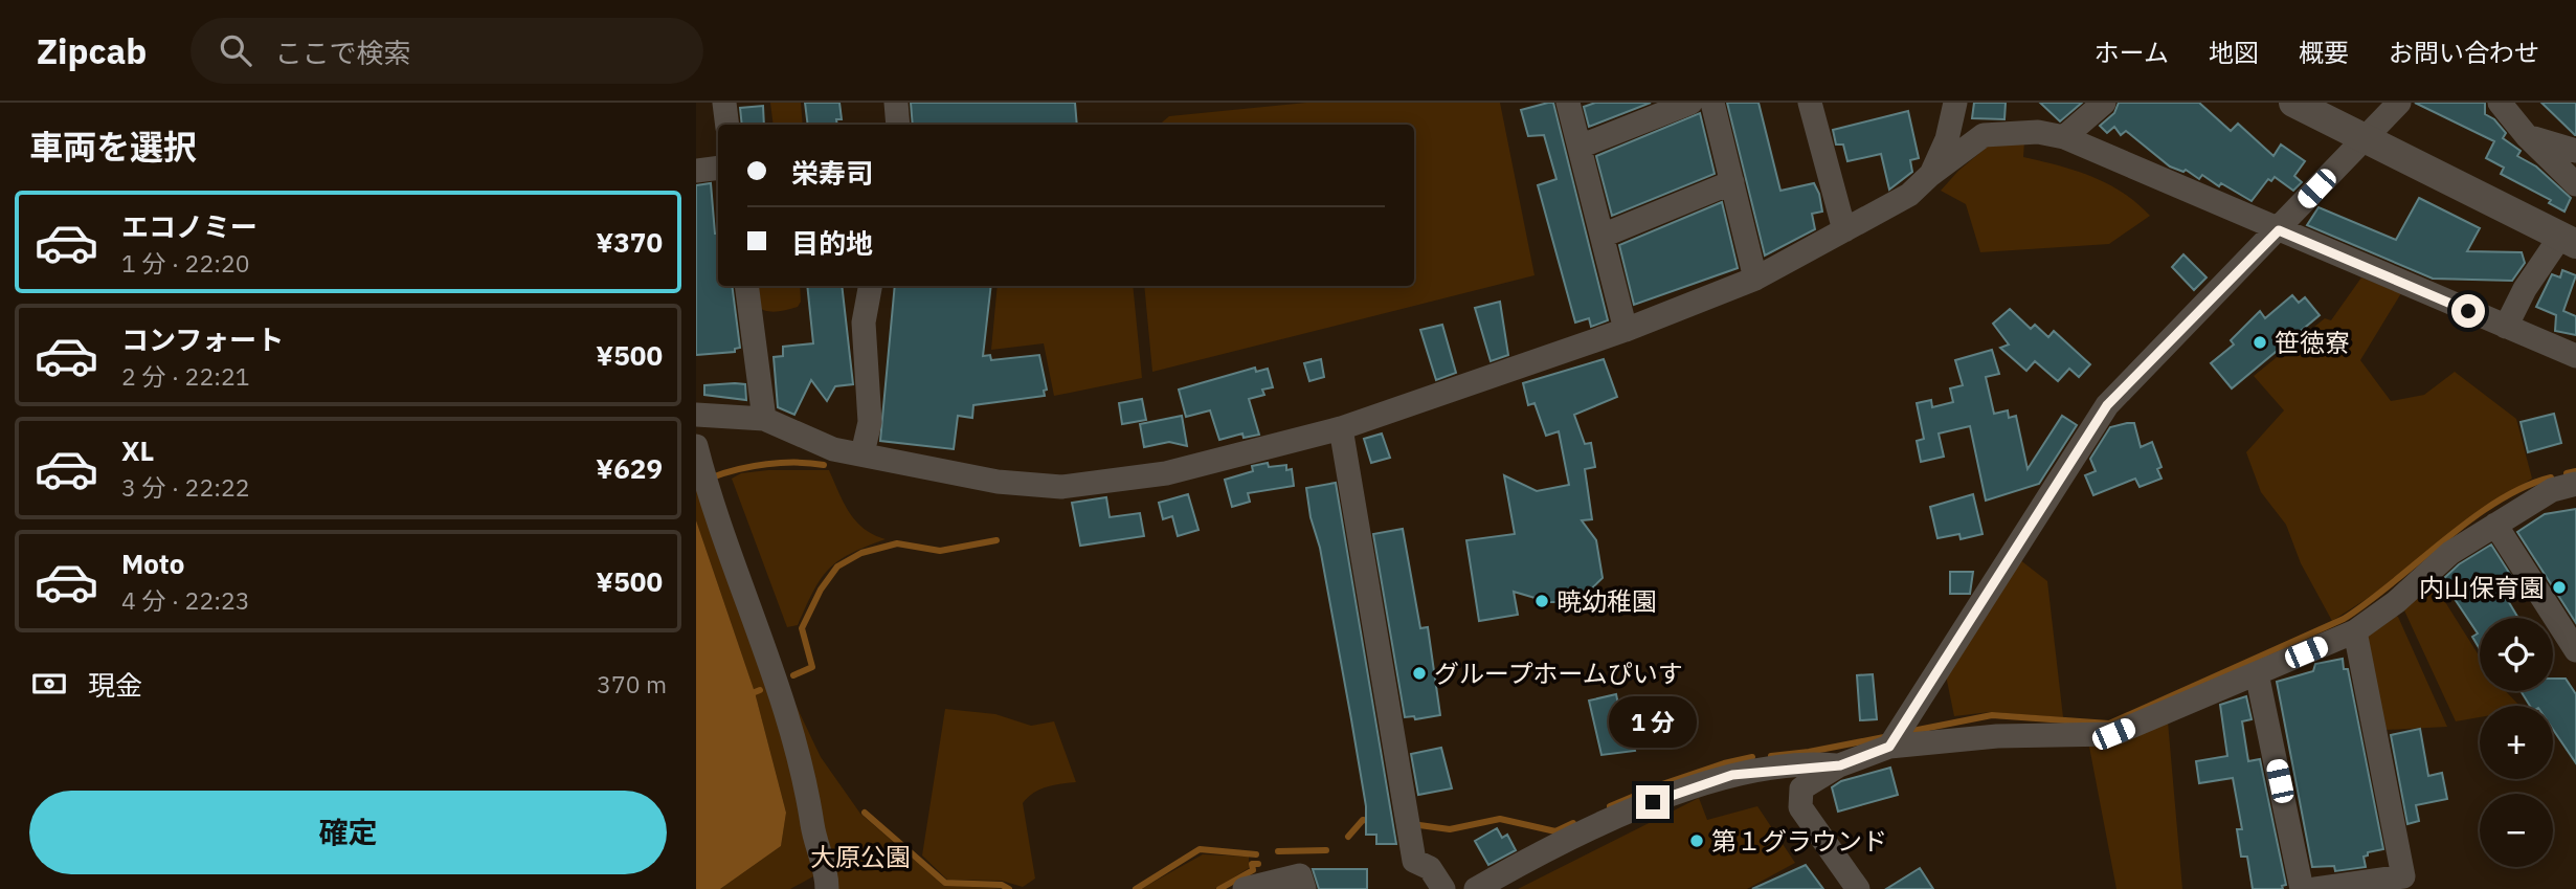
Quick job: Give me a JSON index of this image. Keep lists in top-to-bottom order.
{
  "parks": ["大原公園"],
  "places": [
    "笹徳寮",
    "内山保育園",
    "暁幼稚園",
    "グループホームぴいす",
    "第１グラウンド"
  ],
  "page": {
    "header": "Zipcab",
    "search": "ここで検索",
    "nav": [
      "ホーム",
      "地図",
      "概要",
      "お問い合わせ"
    ],
    "heading": "車両を選択",
    "banner": ["栄寿司", "目的地"],
    "list": [
      {
        "name": "エコノミー",
        "note": "1 分 · 22:20",
        "value": "¥370"
      },
      {
        "name": "コンフォート",
        "note": "2 分 · 22:21",
        "value": "¥500"
      },
      {
        "name": "XL",
        "note": "3 分 · 22:22",
        "value": "¥629"
      },
      {
        "name": "Moto",
        "note": "4 分 · 22:23",
        "value": "¥500"
      }
    ],
    "map_buttons": ["+", "−"],
    "pay": ["現金", "370 m"],
    "bubble": "1 分",
    "buttons": "確定"
  }
}
